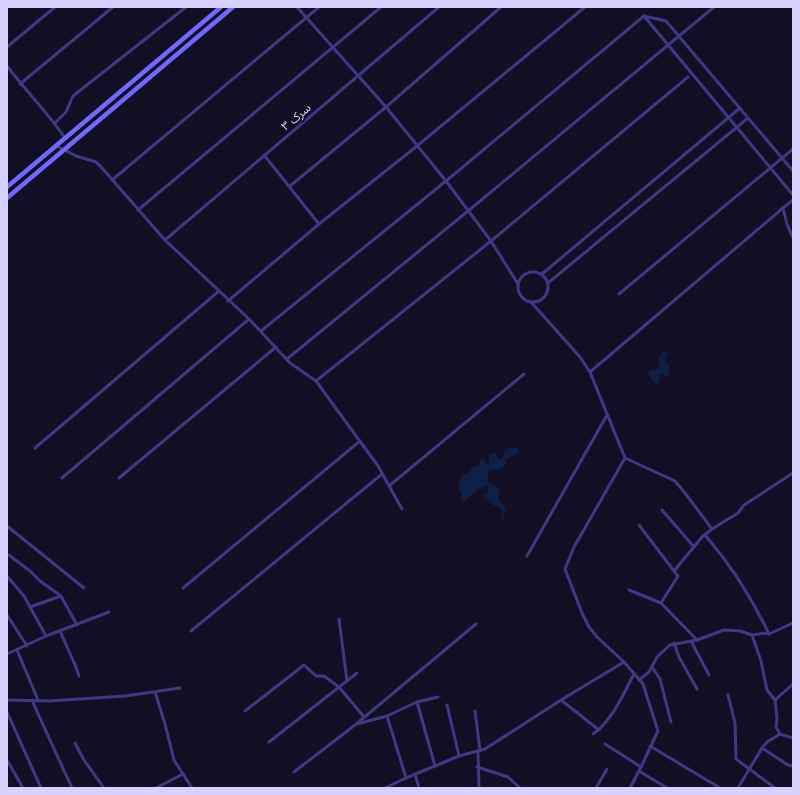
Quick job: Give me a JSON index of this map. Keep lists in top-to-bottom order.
{
  "streets": {
    "street": ["سرک ۳"]
  }
}
